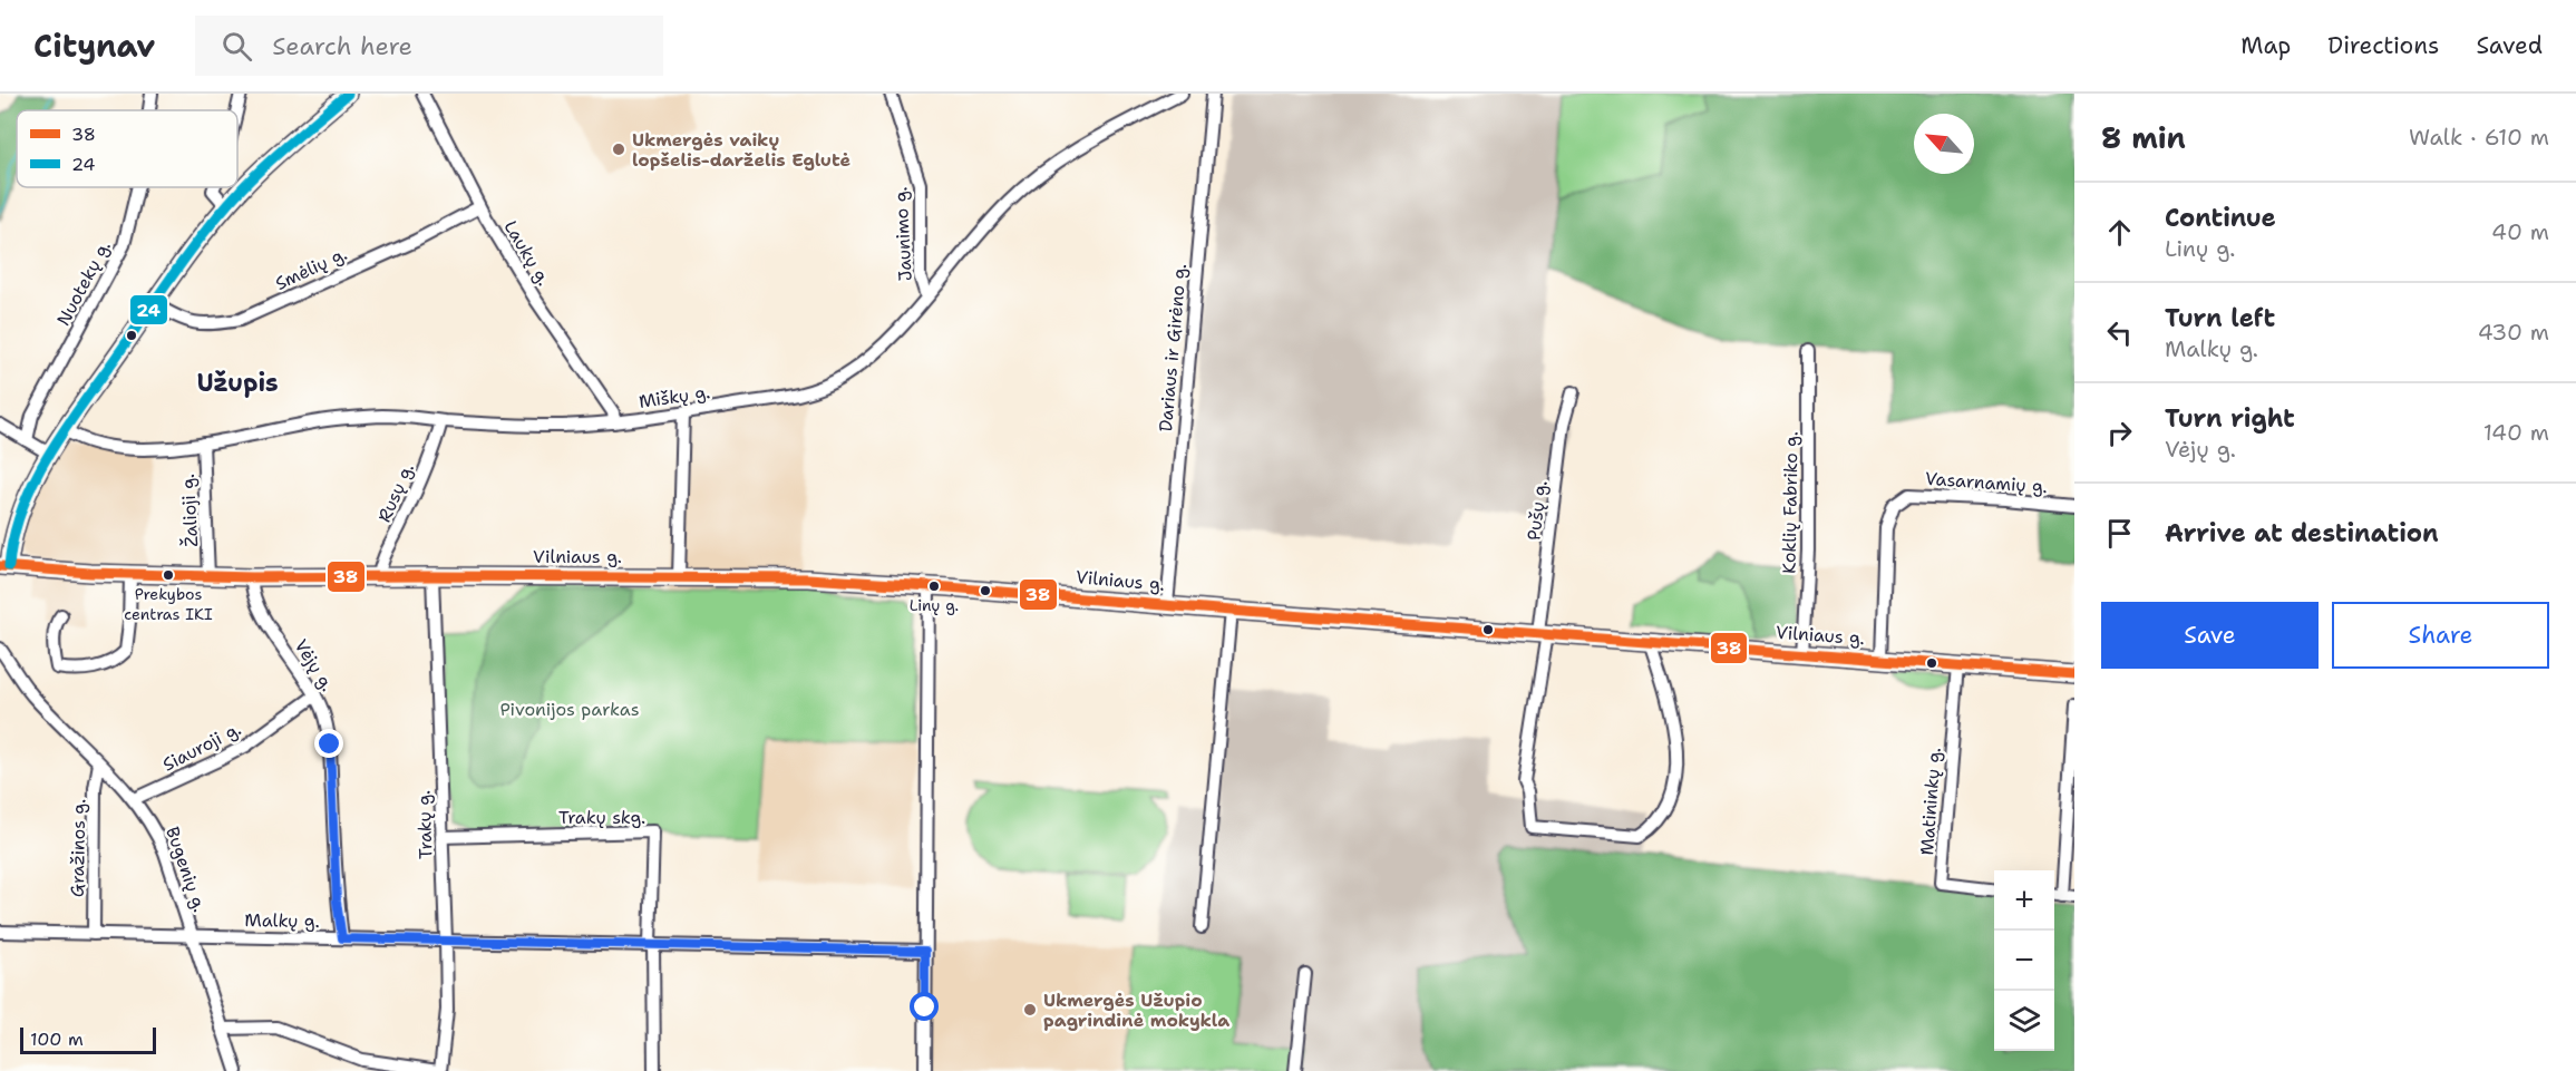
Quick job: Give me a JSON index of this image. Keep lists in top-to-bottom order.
{
  "streets": {
    "main road": ["Vilniaus g."],
    "street": [
      "Jaunimo g.",
      "Laukų g.",
      "Smėlių g.",
      "Nuotekų g.",
      "Dariaus ir Girėno g.",
      "Miškų g.",
      "Vasarnamių g.",
      "Rusų g.",
      "Koklių Fabriko g.",
      "Žalioji g.",
      "Pušų g.",
      "Vėjų g.",
      "Siauroji g.",
      "Matininkų g.",
      "Trakų skg.",
      "Trakų g.",
      "Gražinos g.",
      "Bugenių g.",
      "Malkų g."
    ]
  },
  "crossings": [
    ["Jaunimo g.", "Miškų g."],
    ["Laukų g.", "Smėlių g."],
    ["Laukų g.", "Miškų g."],
    ["Dariaus ir Girėno g.", "Vilniaus g."],
    ["Miškų g.", "Rusų g."],
    ["Miškų g.", "Žalioji g."],
    ["Vasarnamių g.", "Vilniaus g."],
    ["Rusų g.", "Vilniaus g."],
    ["Koklių Fabriko g.", "Vilniaus g."],
    ["Žalioji g.", "Vilniaus g."],
    ["Pušų g.", "Vilniaus g."],
    ["Vilniaus g.", "Vėjų g."],
    ["Vilniaus g.", "Matininkų g."],
    ["Vilniaus g.", "Trakų g."],
    ["Vėjų g.", "Siauroji g."],
    ["Vėjų g.", "Malkų g."],
    ["Siauroji g.", "Bugenių g."],
    ["Trakų skg.", "Trakų g."],
    ["Trakų skg.", "Malkų g."],
    ["Trakų g.", "Malkų g."],
    ["Gražinos g.", "Bugenių g."],
    ["Gražinos g.", "Malkų g."],
    ["Bugenių g.", "Malkų g."]
  ],
  "districts": ["Užupis"],
  "parks": ["Pivonijos parkas"],
  "places": [
    "Ukmergės vaikų lopšelis-darželis Eglutė",
    "Prekybos centras IKI",
    "Linų g.",
    "Ukmergės Užupio pagrindinė mokykla"
  ],
  "lines": ["transit line 24", "transit line 38"],
  "legend": ["38", "24"],
  "scale_bar": "100 m",
  "north": "top left",
  "page": {
    "header": "Citynav",
    "search": "Search here",
    "nav": ["Map", "Directions", "Saved"],
    "heading": ["8 min", "Walk · 610 m"],
    "list": [
      ["Continue", "Linų g.", "40 m"],
      ["Turn left", "Malkų g.", "430 m"],
      ["Turn right", "Vėjų g.", "140 m"],
      "Arrive at destination"
    ],
    "buttons": ["Save", "Share"],
    "map_buttons": ["+", "−"],
    "scale": "100 m"
  }
}
